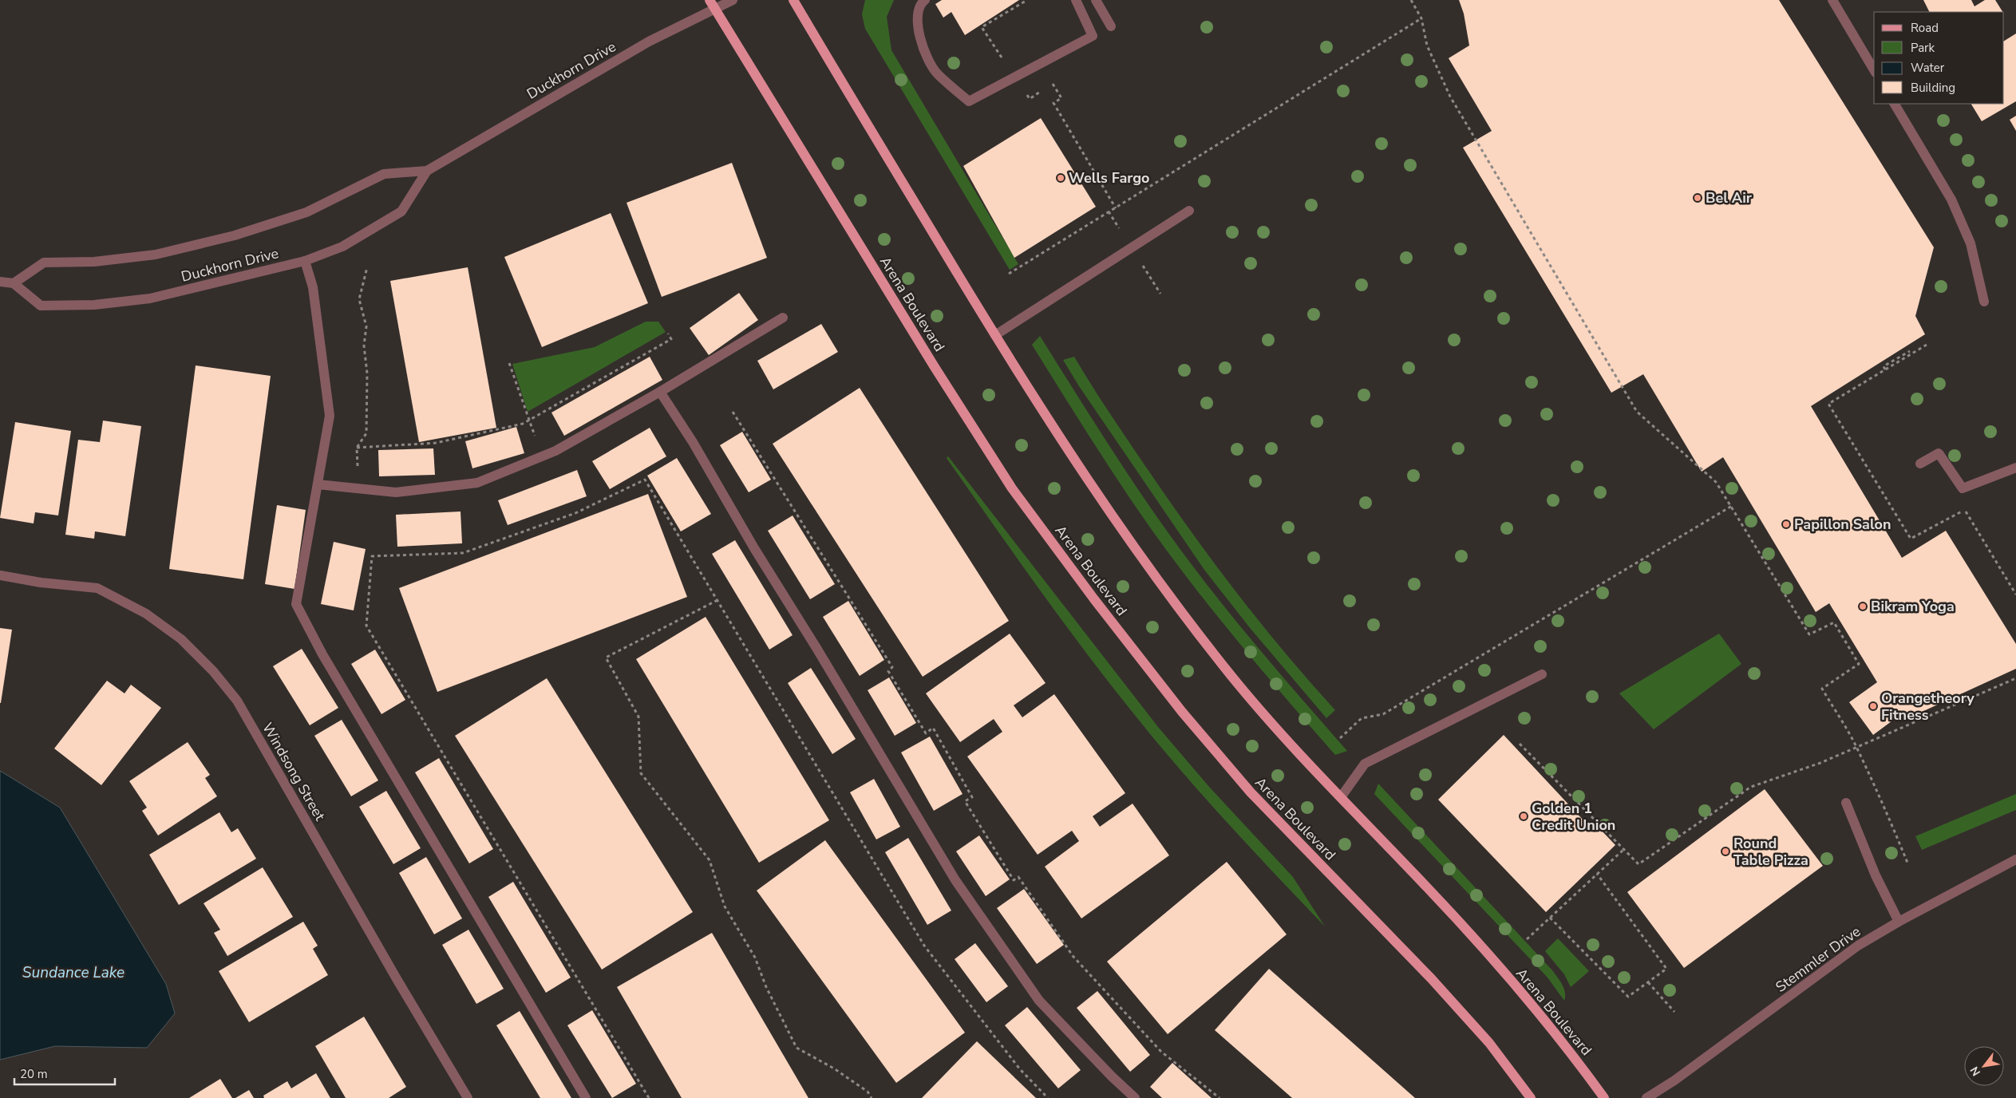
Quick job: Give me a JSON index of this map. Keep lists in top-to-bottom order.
{
  "streets": {
    "main road": ["Arena Boulevard"],
    "street": ["Duckhorn Drive", "Windsong Street", "Stemmler Drive"]
  },
  "crossings": [
    ["Duckhorn Drive", "Arena Boulevard"]
  ],
  "water": ["Sundance Lake"],
  "places": [
    "Wells Fargo",
    "Bel Air",
    "Papillon Salon",
    "Bikram Yoga",
    "Orangetheory Fitness",
    "Golden 1 Credit Union",
    "Round Table Pizza"
  ],
  "legend": [
    "Road",
    "Park",
    "Water",
    "Building"
  ],
  "scale_bar": "20 m",
  "north": "bottom left"
}
